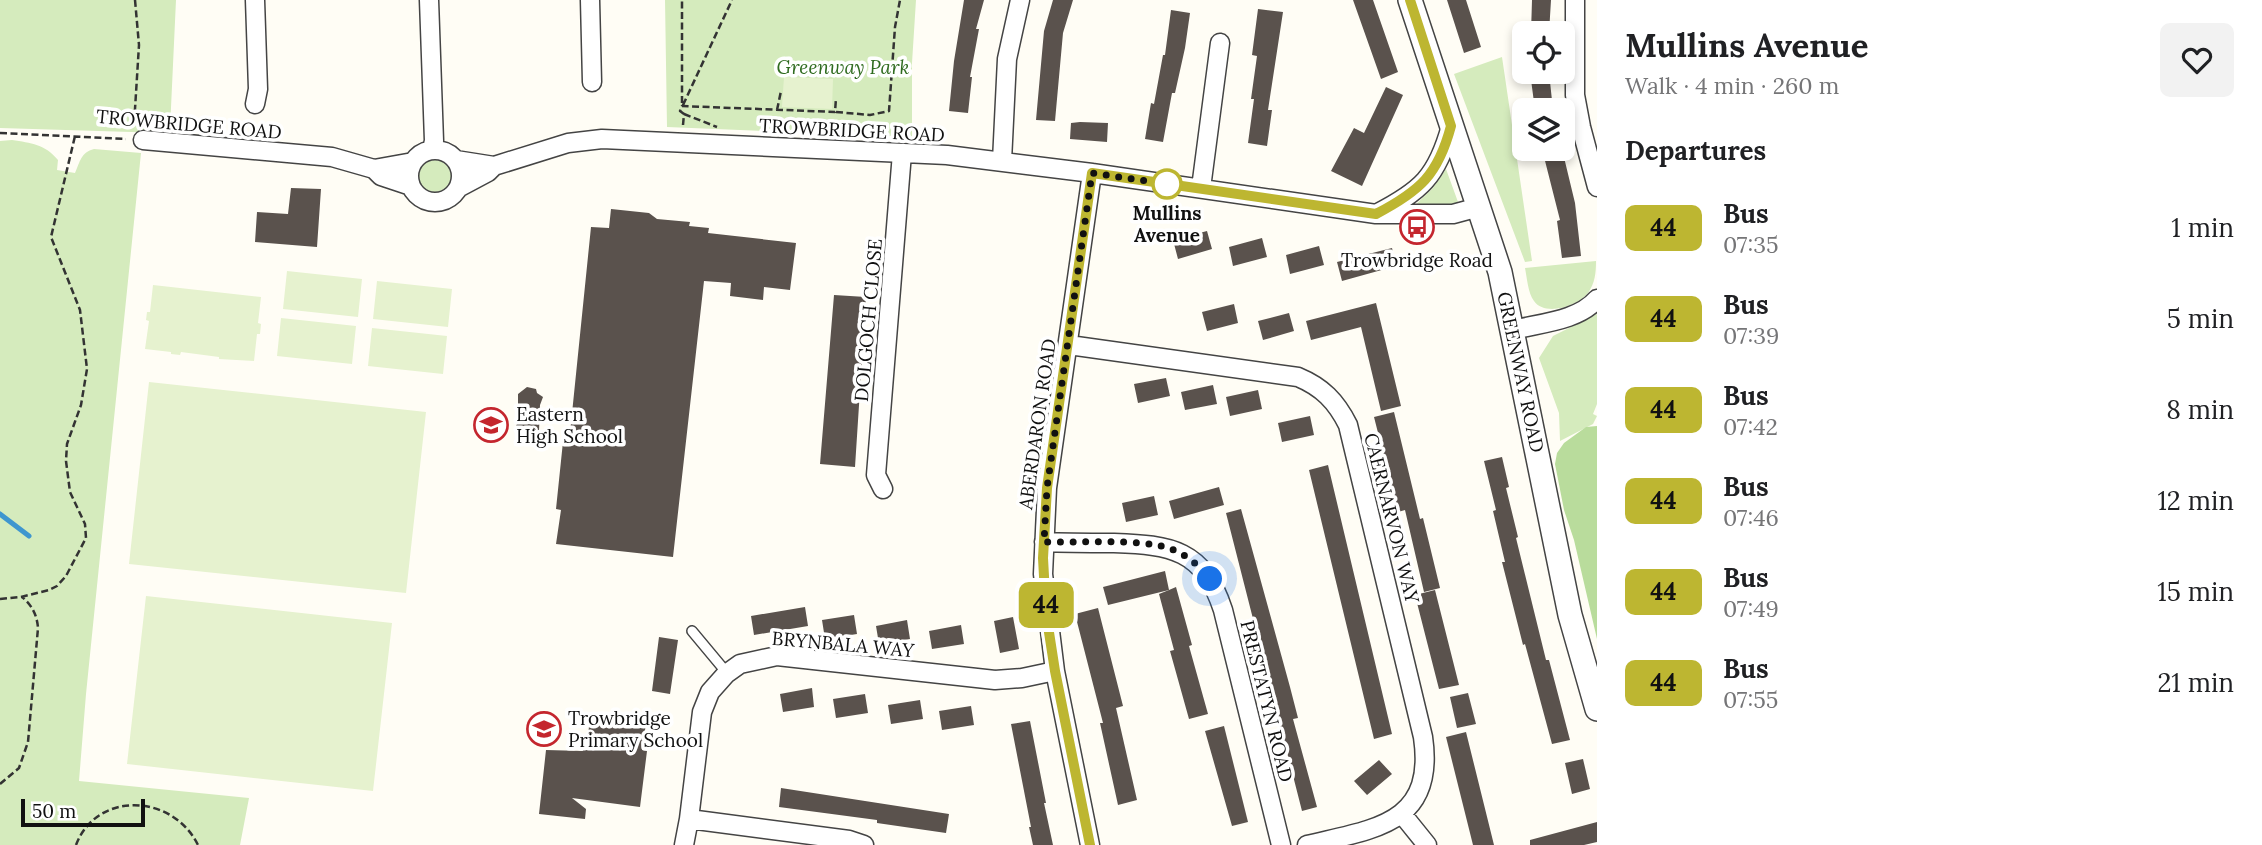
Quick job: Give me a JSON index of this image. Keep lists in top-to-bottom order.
{
  "streets": {
    "street": [
      "TROWBRIDGE ROAD",
      "DOLGOCH CLOSE",
      "GREENWAY ROAD",
      "ABERDARON ROAD",
      "CAERNARVON WAY",
      "BRYNBALA WAY",
      "PRESTATYN ROAD"
    ]
  },
  "crossings": [
    ["TROWBRIDGE ROAD", "DOLGOCH CLOSE"],
    ["TROWBRIDGE ROAD", "GREENWAY ROAD"],
    ["TROWBRIDGE ROAD", "ABERDARON ROAD"],
    ["ABERDARON ROAD", "CAERNARVON WAY"],
    ["ABERDARON ROAD", "BRYNBALA WAY"],
    ["ABERDARON ROAD", "PRESTATYN ROAD"]
  ],
  "parks": ["Greenway Park"],
  "places": {
    "other": ["Mullins Avenue"],
    "bus stop": ["Trowbridge Road"],
    "school or university": ["Eastern High School", "Trowbridge Primary School"]
  },
  "lines": ["bus line 44"],
  "scale_bar": "50 m",
  "page": {
    "on_map": "44",
    "heading": [
      ["Mullins Avenue", "Walk · 4 min · 260 m"],
      "Departures"
    ],
    "list": [
      {
        "mark": "44",
        "name": "Bus",
        "note": "07:35",
        "value": "1 min"
      },
      {
        "mark": "44",
        "name": "Bus",
        "note": "07:39",
        "value": "5 min"
      },
      {
        "mark": "44",
        "name": "Bus",
        "note": "07:42",
        "value": "8 min"
      },
      {
        "mark": "44",
        "name": "Bus",
        "note": "07:46",
        "value": "12 min"
      },
      {
        "mark": "44",
        "name": "Bus",
        "note": "07:49",
        "value": "15 min"
      },
      {
        "mark": "44",
        "name": "Bus",
        "note": "07:55",
        "value": "21 min"
      }
    ],
    "scale": "50 m"
  }
}
